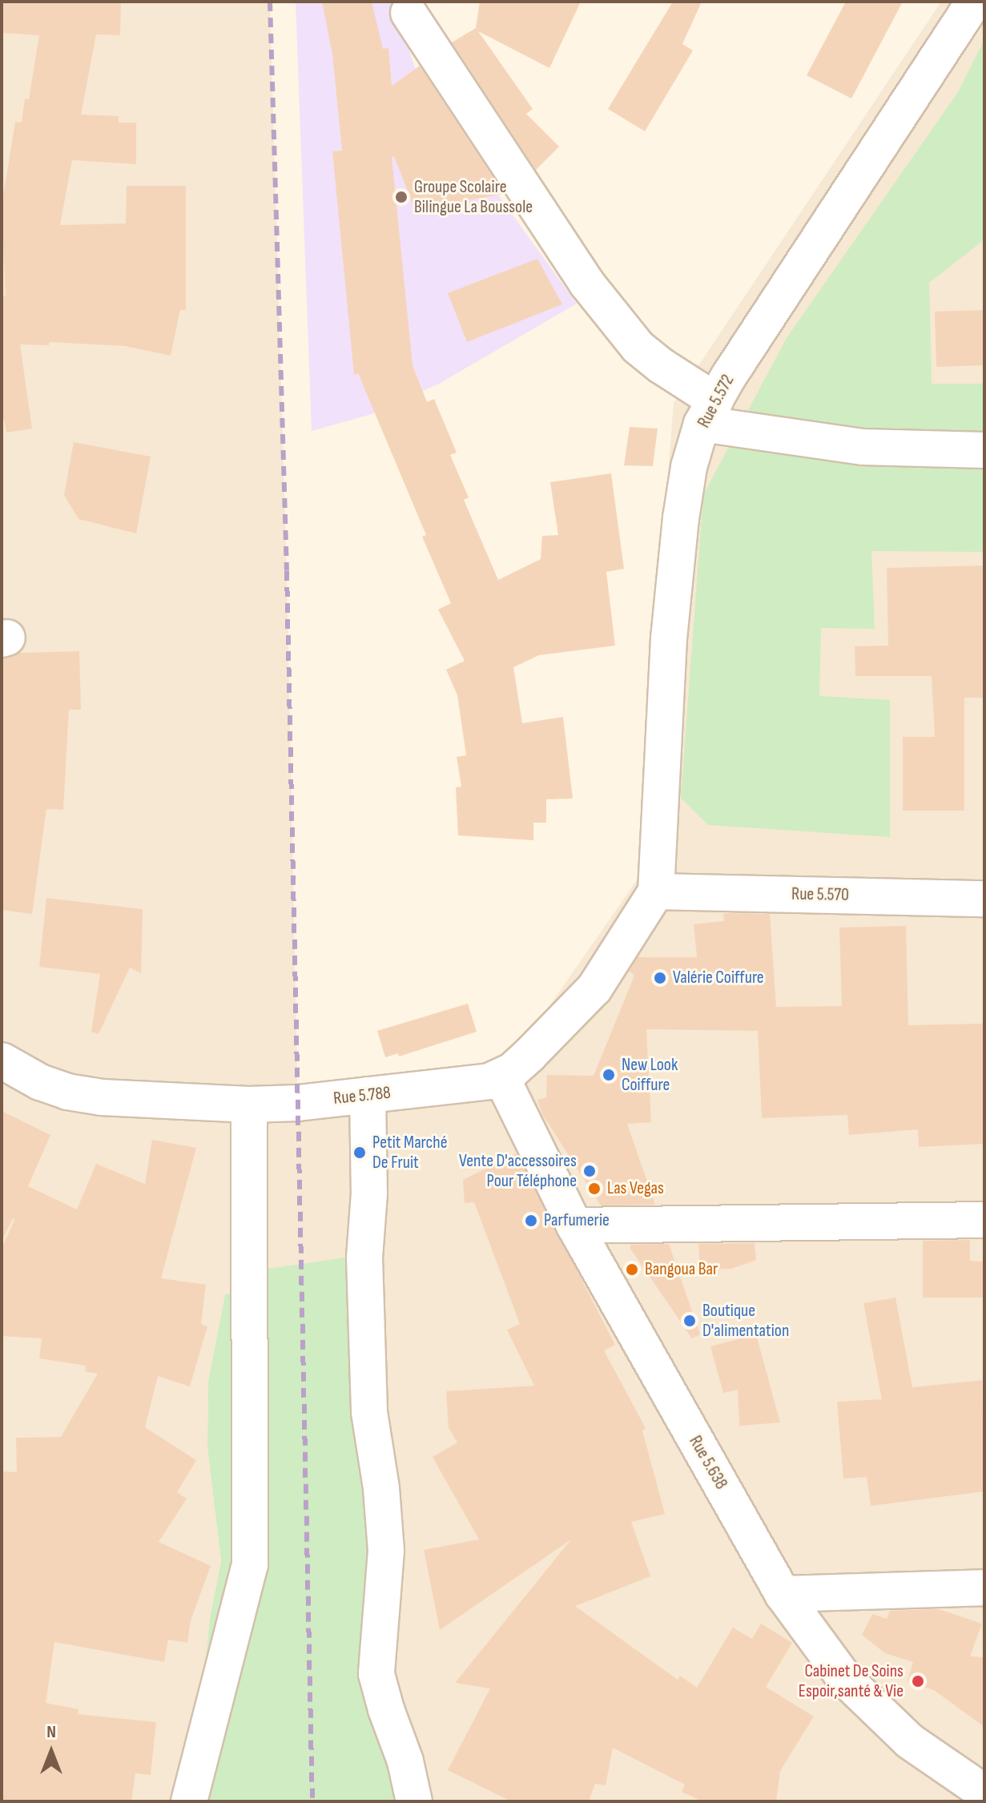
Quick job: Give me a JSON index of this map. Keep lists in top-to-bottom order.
{
  "streets": {
    "street": [
      "Rue 5.572",
      "Rue 5.570",
      "Rue 5.788",
      "Rue 5.638"
    ]
  },
  "crossings": [
    ["Rue 5.572", "Rue 5.570"],
    ["Rue 5.788", "Rue 5.638"]
  ],
  "places": [
    "Groupe Scolaire Bilingue La Boussole",
    "Valérie Coiffure",
    "New Look Coiffure",
    "Petit Marché De Fruit",
    "Vente D'accessoires Pour Téléphone",
    "Las Vegas",
    "Parfumerie",
    "Bangoua Bar",
    "Boutique D'alimentation",
    "Cabinet De Soins Espoir,santé & Vie"
  ],
  "north": "top"
}
